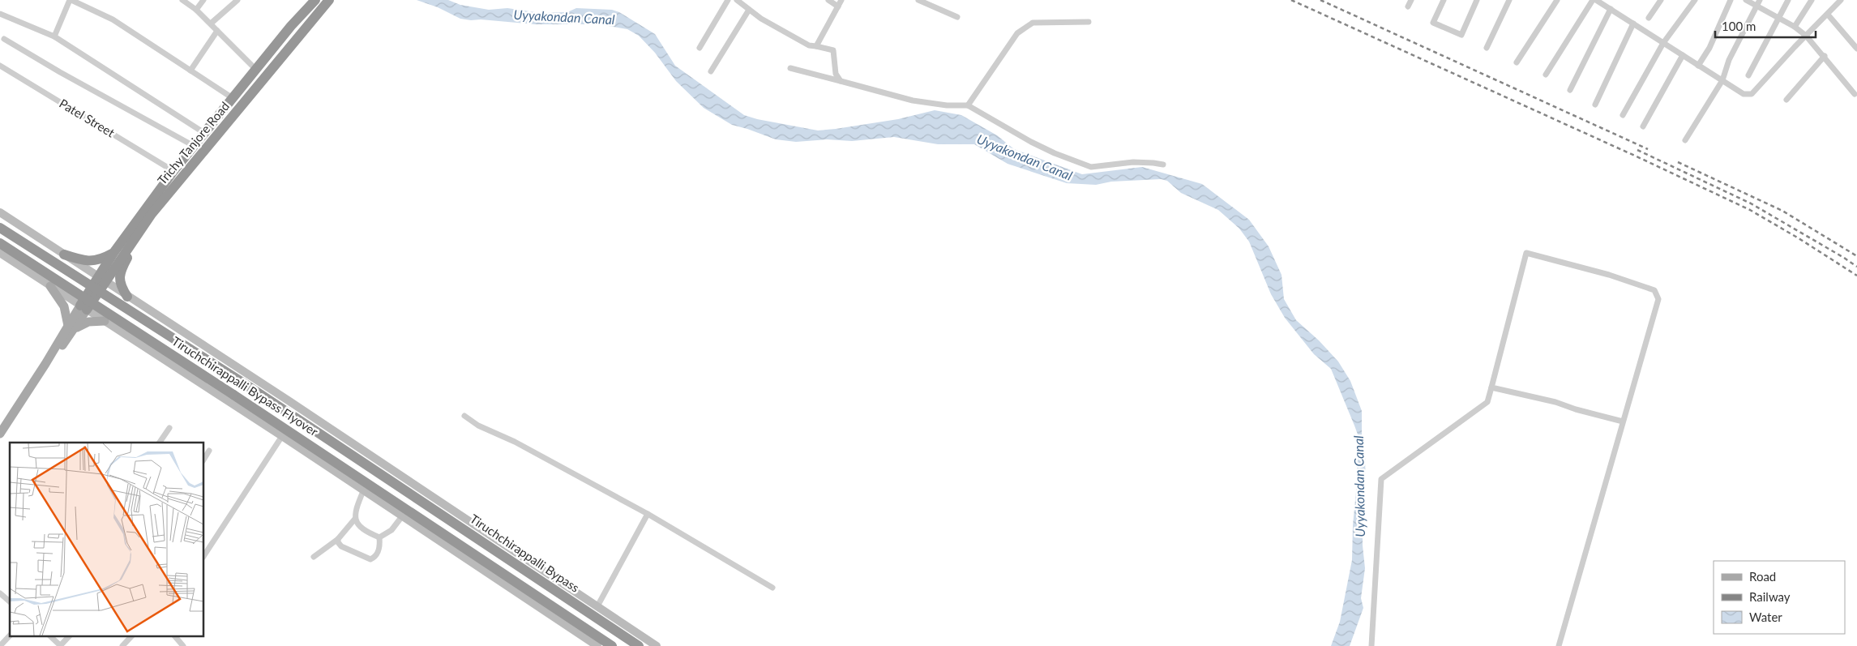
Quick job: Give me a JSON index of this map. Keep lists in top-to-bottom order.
{
  "streets": {
    "highway": ["Trichy Tanjore Road", "Tiruchchirappalli Bypass Flyover", "Tiruchchirappalli Bypass"],
    "street": ["Patel Street"]
  },
  "crossings": [
    ["Patel Street", "Trichy Tanjore Road"],
    ["Tiruchchirappalli Bypass Flyover", "Tiruchchirappalli Bypass"]
  ],
  "water": ["Uyyakondan Canal"],
  "legend": ["Road", "Railway", "Water"],
  "scale_bar": "100 m"
}
